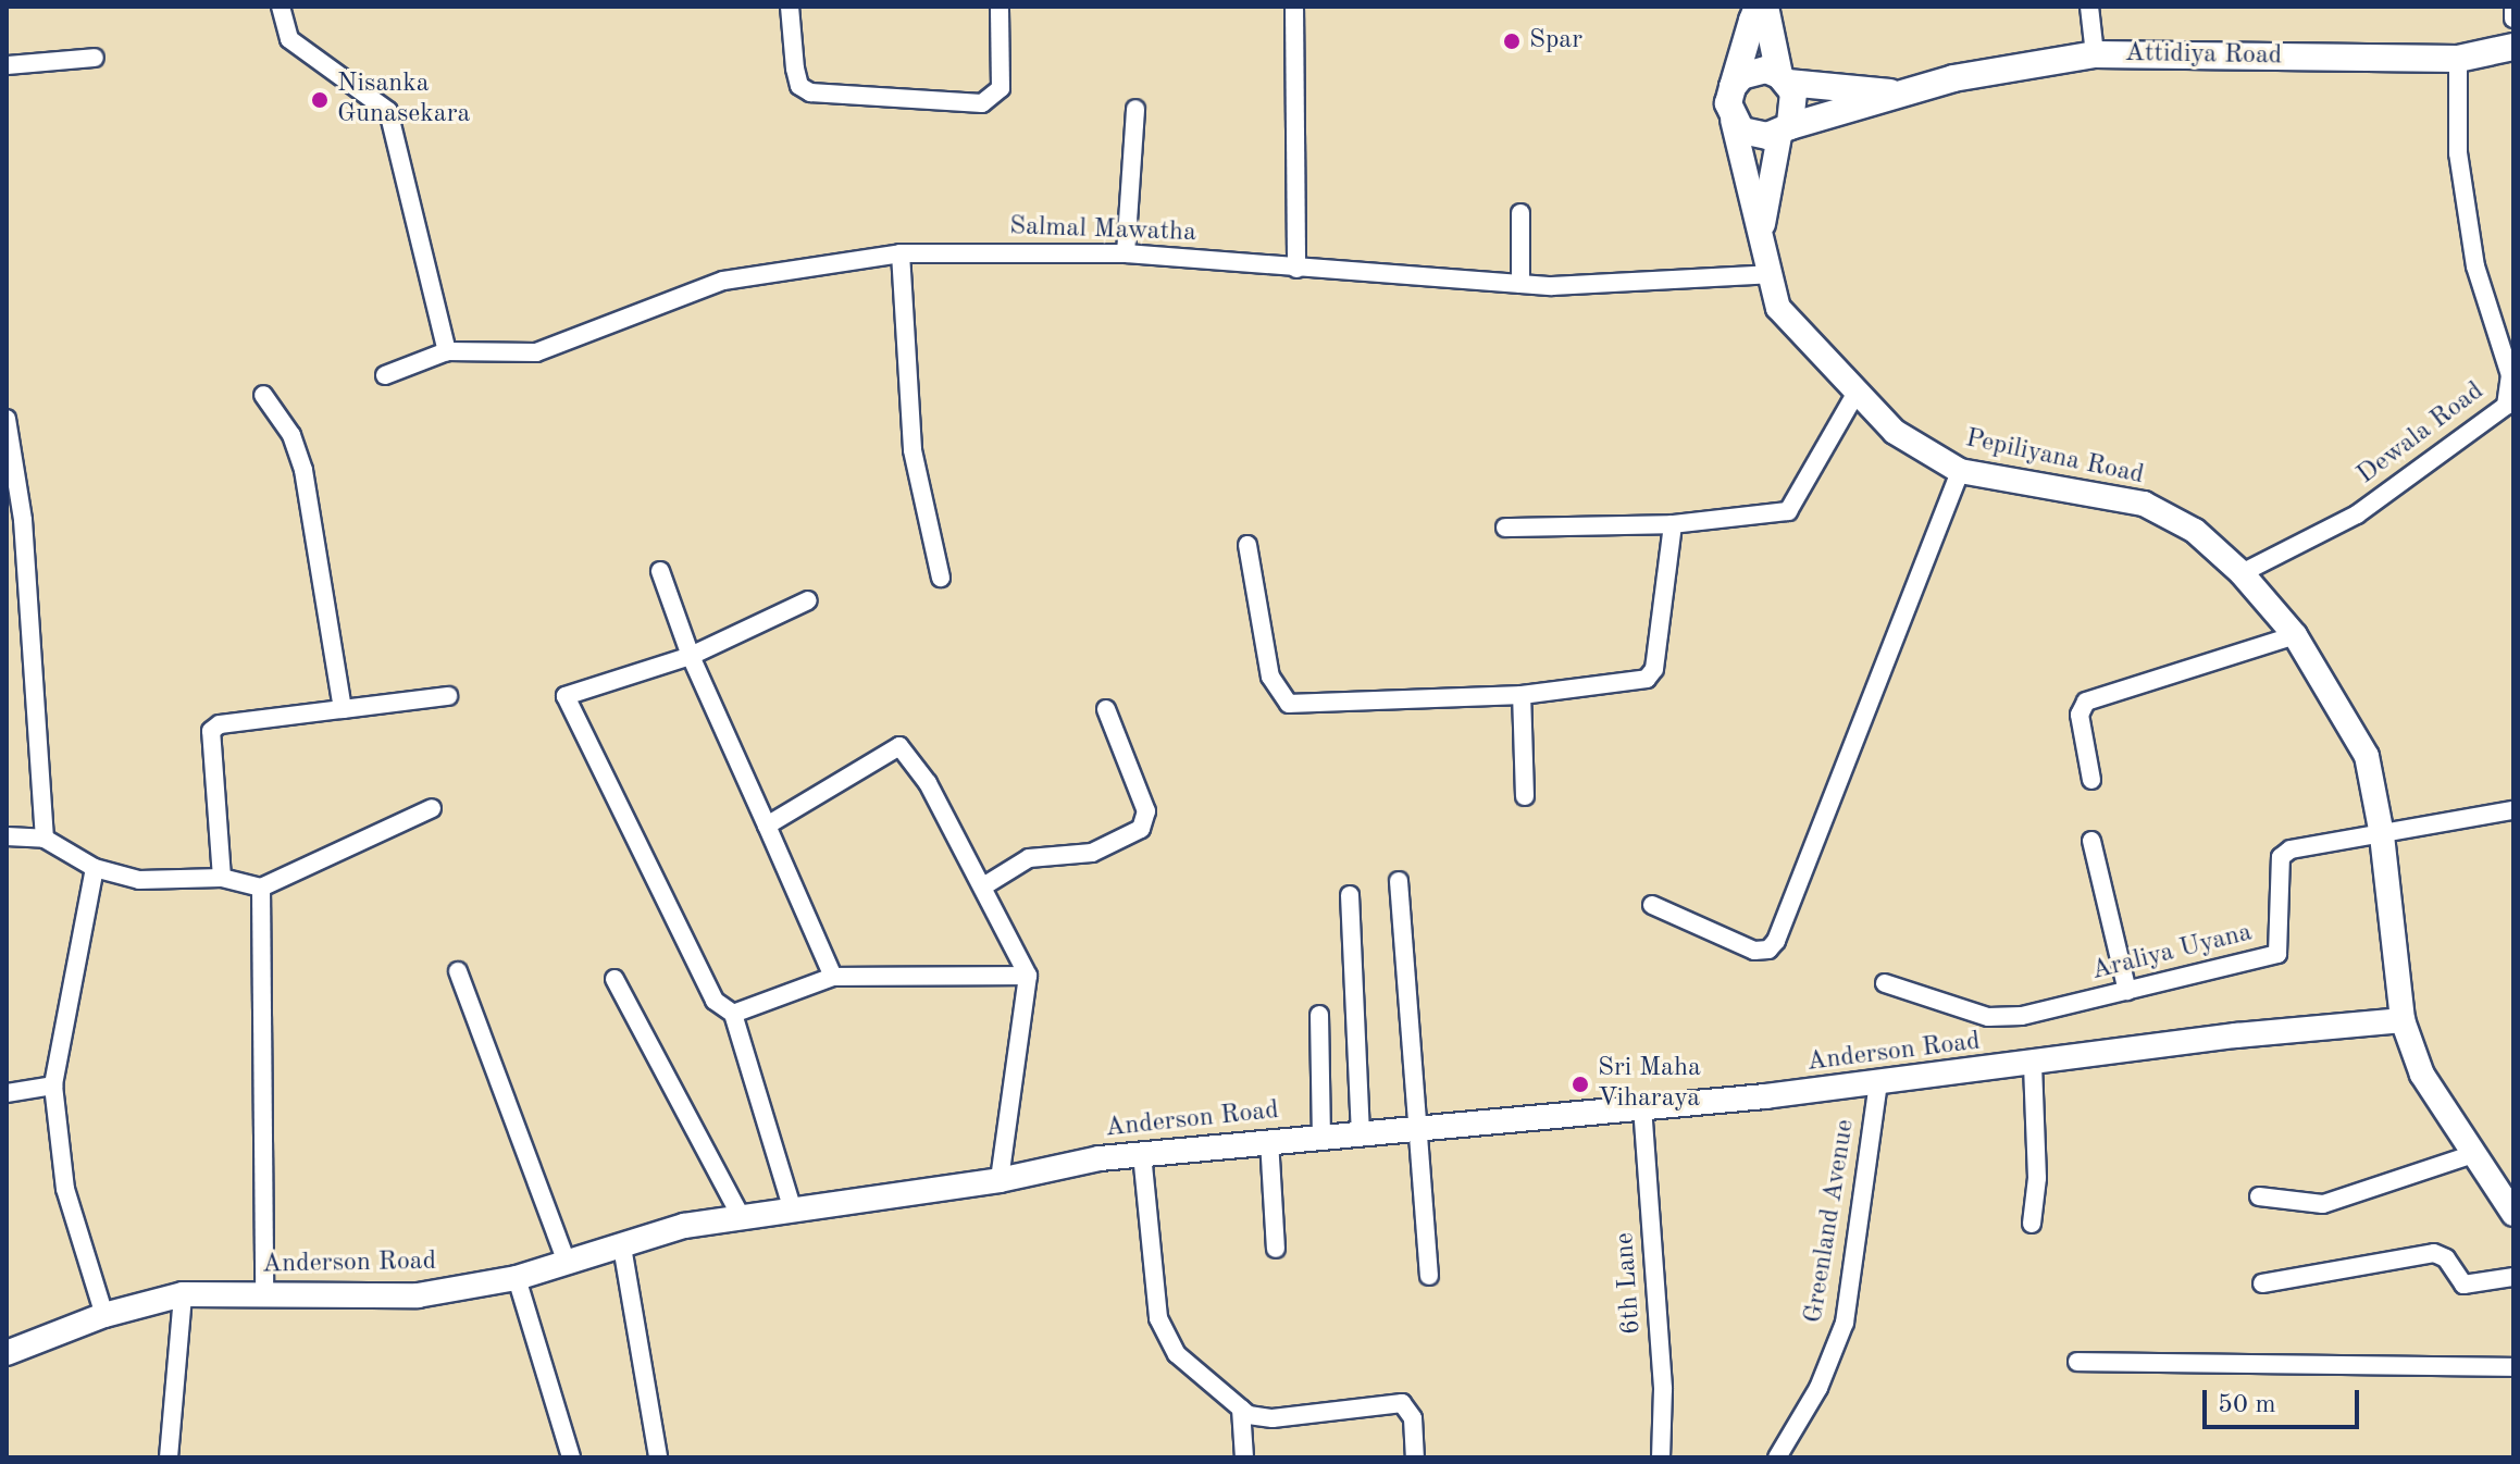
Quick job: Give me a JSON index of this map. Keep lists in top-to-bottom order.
{
  "streets": {
    "main road": ["Attidiya Road", "Pepiliyana Road", "Anderson Road"],
    "street": [
      "Salmal Mawatha",
      "Dewala Road",
      "Araliya Uyana",
      "Greenland Avenue",
      "6th Lane"
    ]
  },
  "crossings": [
    ["Attidiya Road", "Dewala Road"],
    ["Salmal Mawatha", "Pepiliyana Road"],
    ["Dewala Road", "Pepiliyana Road"],
    ["Pepiliyana Road", "Araliya Uyana"],
    ["Pepiliyana Road", "Anderson Road"],
    ["Anderson Road", "Greenland Avenue"],
    ["Anderson Road", "6th Lane"]
  ],
  "places": ["Spar", "Nisanka Gunasekara", "Sri Maha Viharaya"],
  "scale_bar": "50 m"
}
